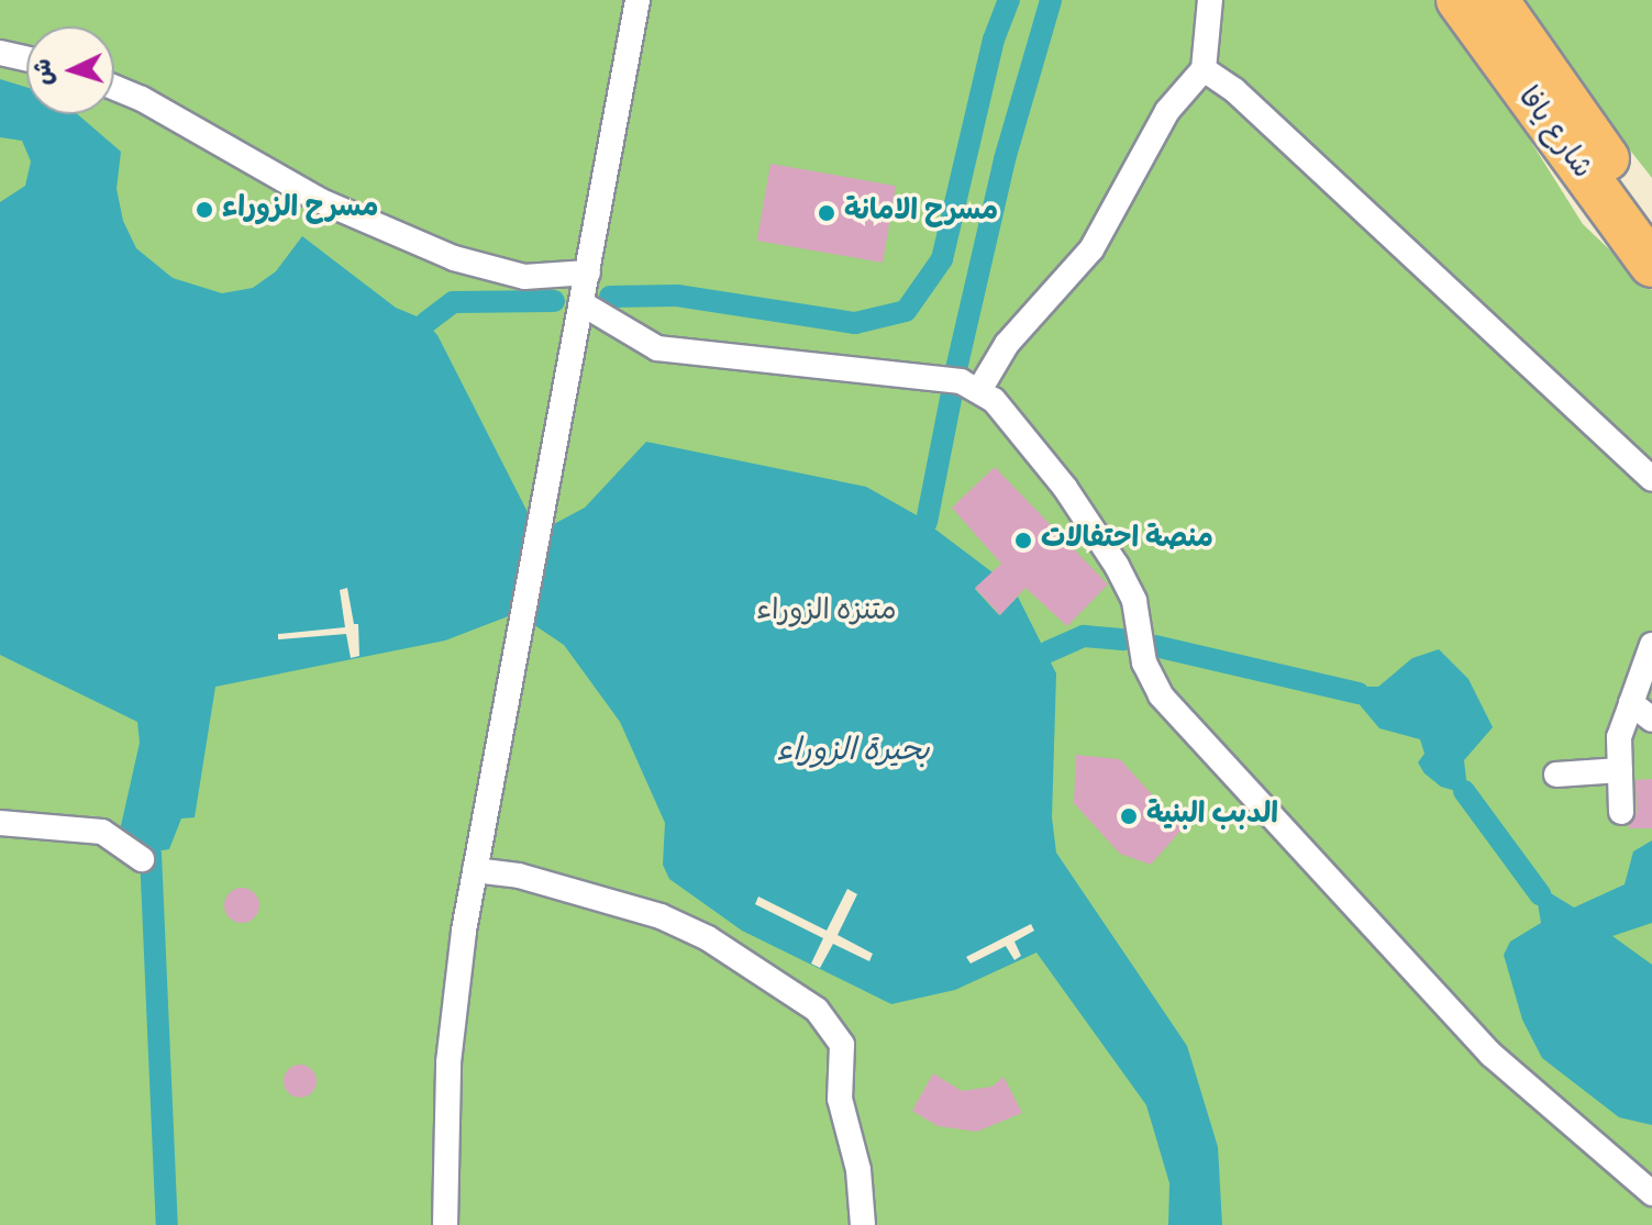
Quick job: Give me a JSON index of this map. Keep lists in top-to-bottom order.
{
  "streets": {
    "highway": ["شارع يافا"]
  },
  "water": ["بحيرة الزوراء"],
  "parks": ["متنزه الزوراء"],
  "places": [
    "مسرح الزوراء",
    "مسرح الامانة",
    "منصة احتفالات",
    "الدبب البنية"
  ],
  "north": "left"
}
